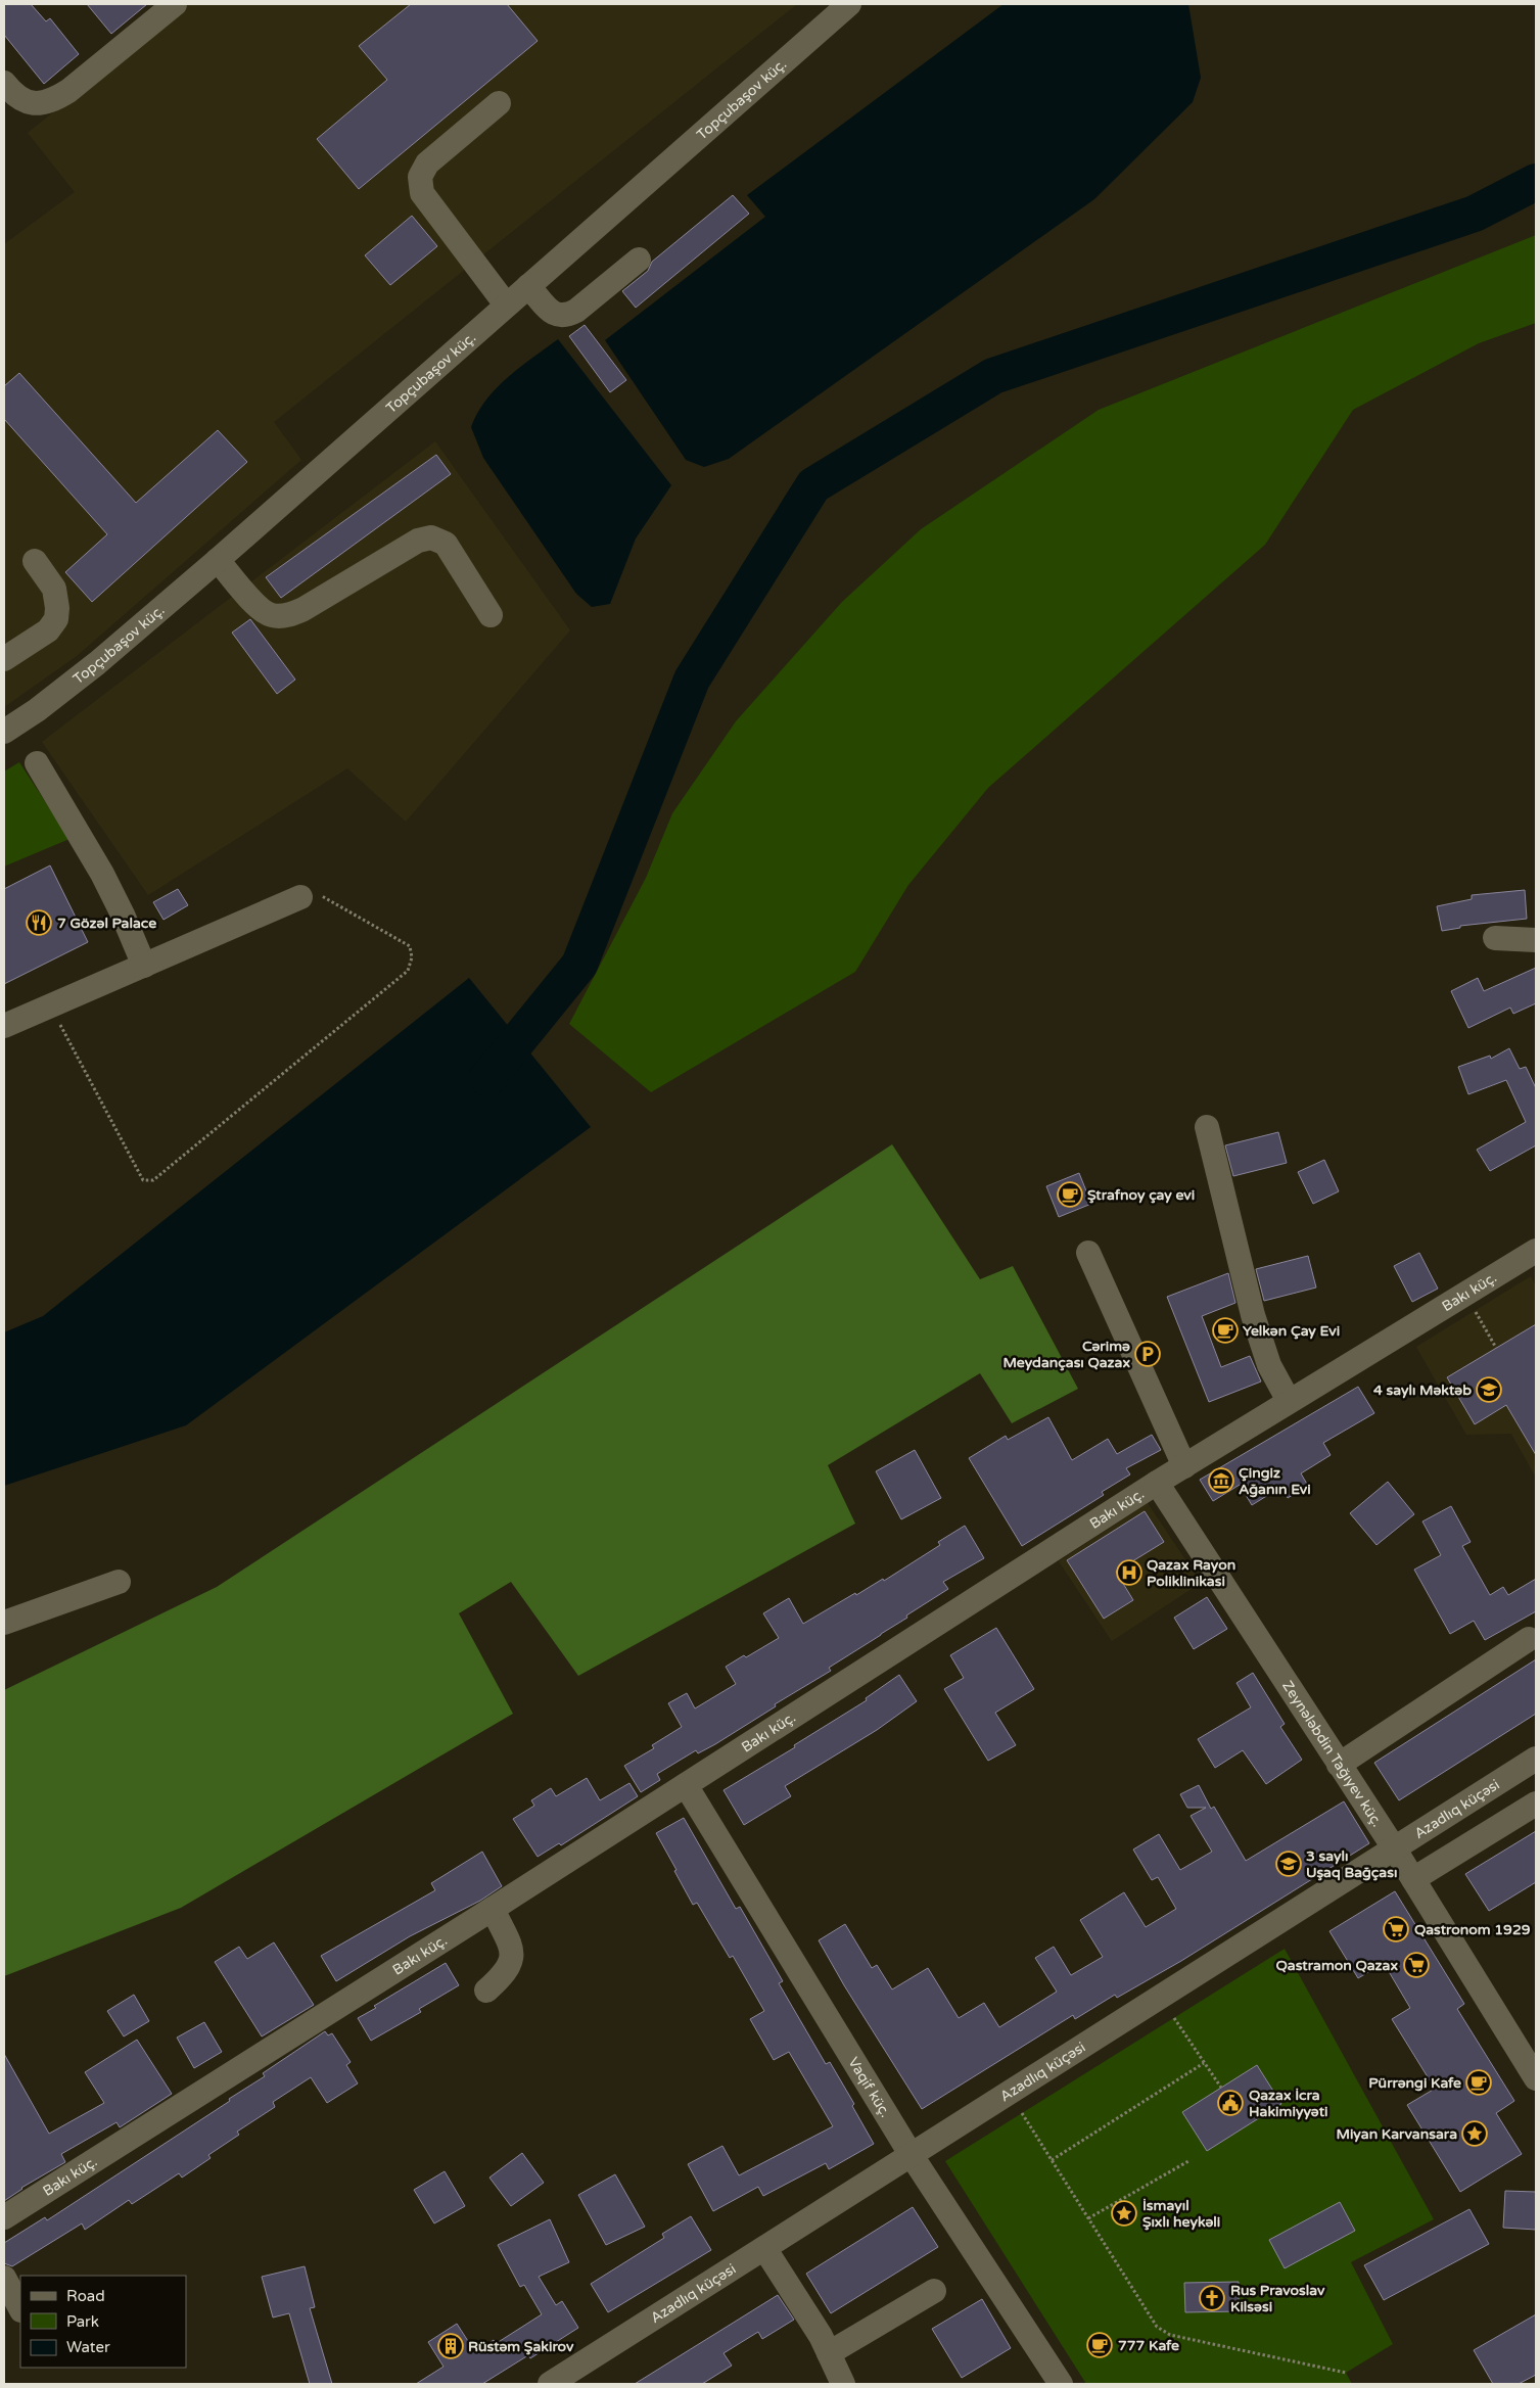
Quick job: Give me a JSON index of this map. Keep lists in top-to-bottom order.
{
  "streets": {
    "street": [
      "Topçubaşov küç.",
      "Bakı küç.",
      "Zeynələbdin Tağıyev küç.",
      "Azadlıq küçəsi",
      "Vaqif küç."
    ]
  },
  "crossings": [
    ["Bakı küç.", "Zeynələbdin Tağıyev küç."],
    ["Bakı küç.", "Vaqif küç."],
    ["Zeynələbdin Tağıyev küç.", "Azadlıq küçəsi"],
    ["Azadlıq küçəsi", "Vaqif küç."]
  ],
  "places": {
    "restaurant": ["7 Gözəl Palace"],
    "cafe": [
      "Ştrafnoy çay evi",
      "Yelkən Çay Evi",
      "Pürrəngi Kafe",
      "777 Kafe"
    ],
    "parking": ["Cərimə Meydançası Qazax"],
    "school or university": ["4 saylı Məktəb", "3 saylı Uşaq Bağçası"],
    "museum": ["Çingiz Ağanın Evi"],
    "hospital": ["Qazax Rayon Poliklinikasi"],
    "supermarket": ["Qastronom 1929", "Qastramon Qazax"],
    "public building": ["Qazax İcra Hakimiyyəti"],
    "place": ["Miyan Karvansara", "İsmayıl Şıxlı heykəli"],
    "church": ["Rus Pravoslav Kilsəsi"],
    "building": ["Rüstəm Şakirov"]
  },
  "legend": ["Road", "Park", "Water"]
}
